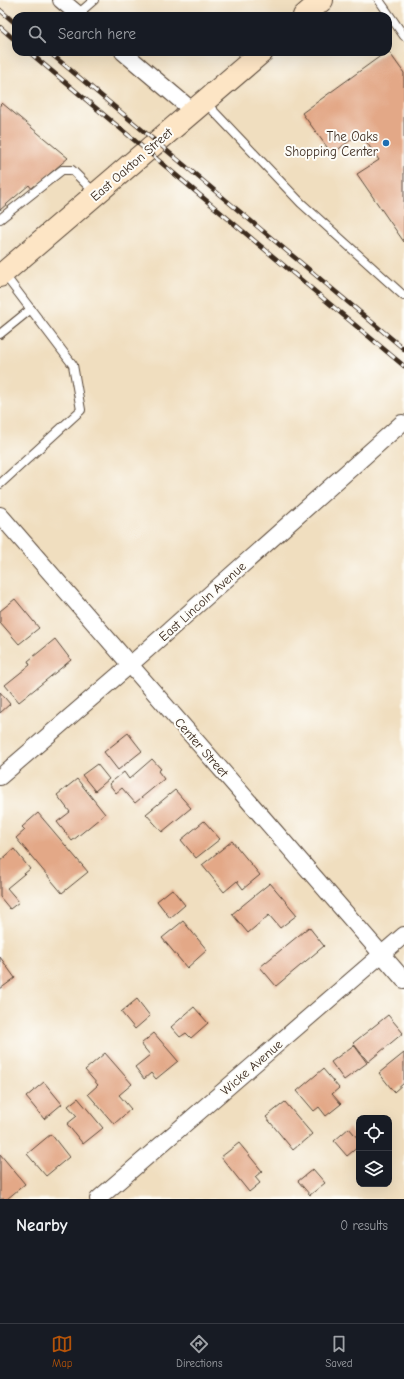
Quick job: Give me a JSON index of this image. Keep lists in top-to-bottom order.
{
  "streets": {
    "main road": ["East Oakton Street"],
    "street": ["East Lincoln Avenue", "Center Street", "Wicke Avenue"]
  },
  "crossings": [
    ["East Lincoln Avenue", "Center Street"],
    ["Center Street", "Wicke Avenue"]
  ],
  "places": ["The Oaks Shopping Center"],
  "page": {
    "search": "Search here",
    "heading": ["Nearby", "0 results"],
    "nav": ["Map", "Directions", "Saved"]
  }
}
